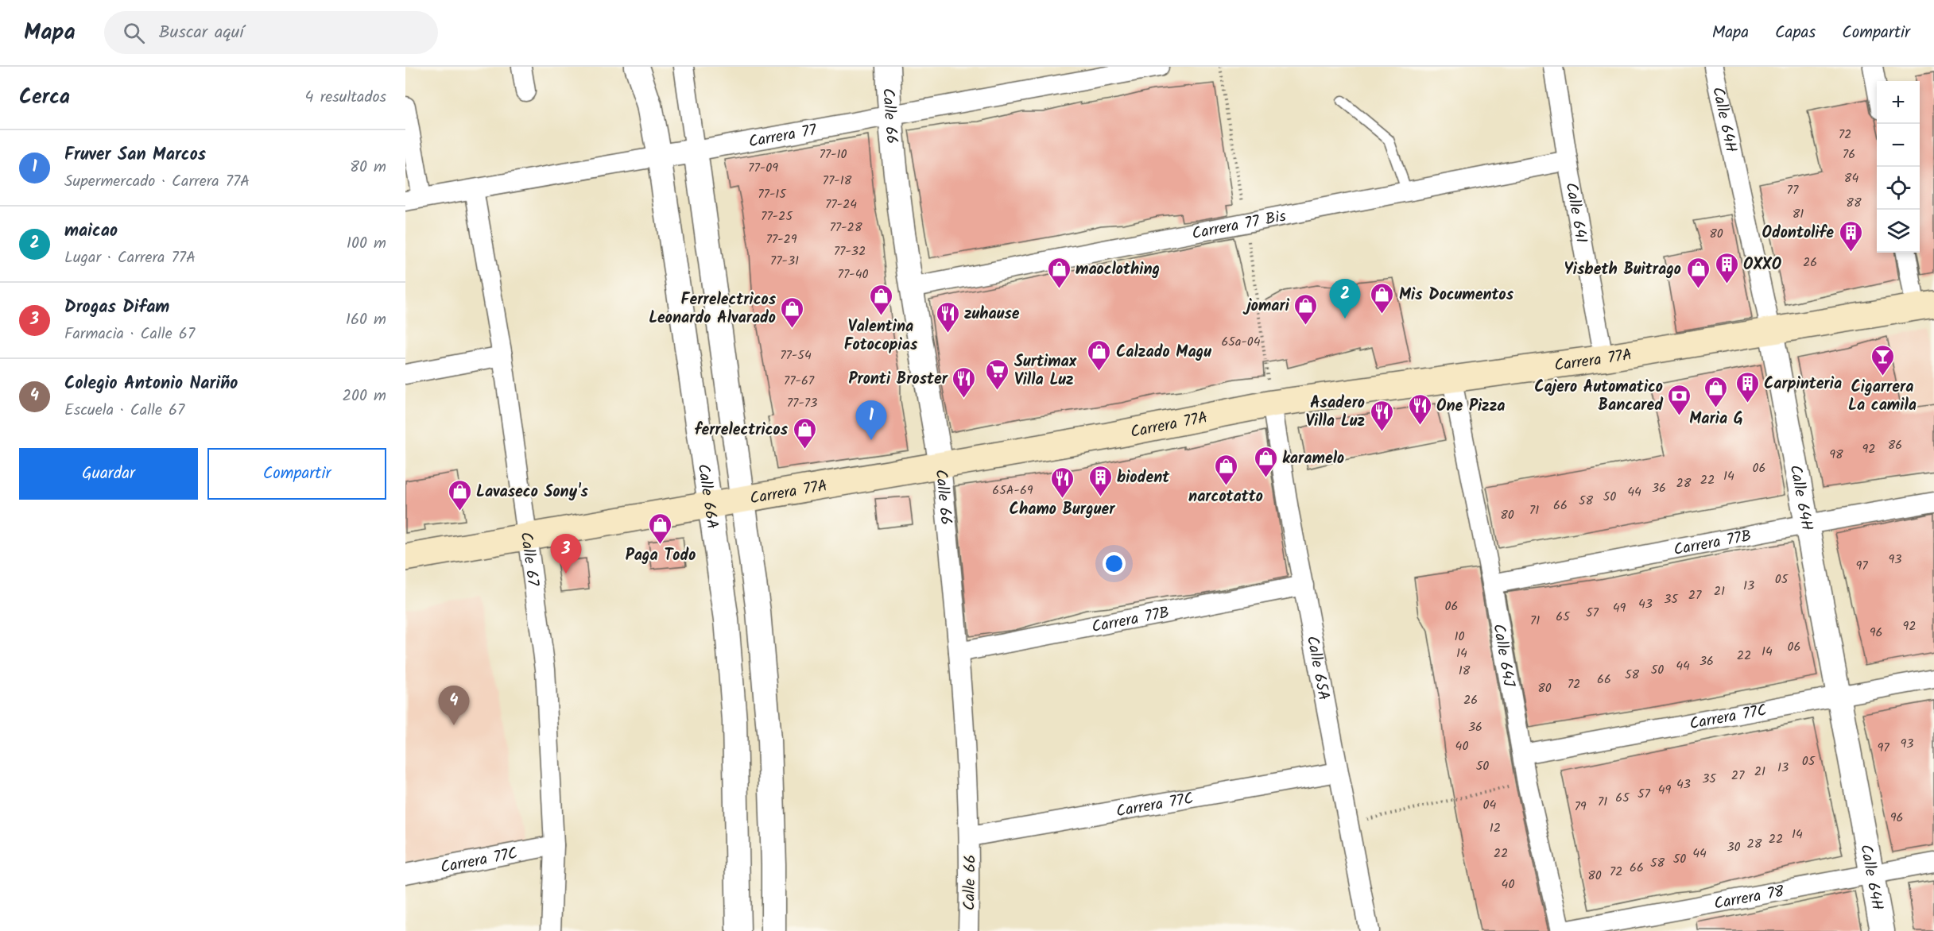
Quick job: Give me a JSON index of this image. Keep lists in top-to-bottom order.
{
  "streets": {
    "main road": ["Carrera 77A"],
    "street": [
      "Calle 66",
      "Calle 64H",
      "Carrera 77",
      "Calle 64I",
      "Carrera 77 Bis",
      "Calle 66A",
      "Carrera 77B",
      "Calle 67",
      "Calle 64J",
      "Calle 65A",
      "Carrera 77C",
      "Carrera 78"
    ]
  },
  "crossings": [
    ["Calle 66", "Carrera 77"],
    ["Calle 66", "Carrera 77 Bis"],
    ["Calle 66", "Carrera 77A"],
    ["Calle 66", "Carrera 77B"],
    ["Calle 66", "Carrera 77C"],
    ["Calle 64H", "Carrera 77A"],
    ["Calle 64H", "Carrera 77B"],
    ["Calle 64H", "Carrera 77C"],
    ["Calle 64H", "Carrera 78"],
    ["Carrera 77", "Calle 66A"],
    ["Carrera 77", "Calle 67"],
    ["Calle 64I", "Carrera 77 Bis"],
    ["Calle 64I", "Carrera 77A"],
    ["Carrera 77A", "Calle 66A"],
    ["Carrera 77A", "Calle 67"],
    ["Carrera 77A", "Calle 64J"],
    ["Carrera 77A", "Calle 65A"],
    ["Carrera 77B", "Calle 64J"],
    ["Carrera 77B", "Calle 65A"],
    ["Calle 67", "Carrera 77C"],
    ["Calle 64J", "Carrera 77C"],
    ["Calle 64J", "Carrera 78"],
    ["Calle 65A", "Carrera 77C"]
  ],
  "places": {
    "building": [
      "Odontolife",
      "OXXO",
      "Carpinteria",
      "biodent"
    ],
    "shop": [
      "maoclothing",
      "Yisbeth Buitrago",
      "Mis Documentos",
      "Valentina Fotocopias",
      "jomari",
      "Ferrelectricos Leonardo Alvarado",
      "Calzado Magu",
      "Maria G",
      "ferrelectricos",
      "karamelo",
      "narcotatto",
      "Lavaseco Sony's",
      "Paga Todo"
    ],
    "restaurant": [
      "zuhause",
      "Pronti Broster",
      "One Pizza",
      "Asadero Villa Luz",
      "Chamo Burguer"
    ],
    "bar": ["Cigarrera La camila"],
    "supermarket": ["Surtimax Villa Luz"],
    "bank": ["Cajero Automatico Bancared"]
  },
  "house_numbers": [
    "72",
    "77-10",
    "76",
    "77-09",
    "84",
    "77-18",
    "77",
    "77-15",
    "88",
    "77-24",
    "81",
    "77-25",
    "77-28",
    "80",
    "77-29",
    "77-32",
    "77-31",
    "26",
    "77-40",
    "65a-04",
    "77-54",
    "77-67",
    "77-73",
    "86",
    "92",
    "98",
    "06",
    "14",
    "22",
    "28",
    "36",
    "65A-69",
    "44",
    "50",
    "58",
    "66",
    "71",
    "80",
    "93",
    "97",
    "05",
    "13",
    "21",
    "27",
    "35",
    "43",
    "06",
    "49",
    "57",
    "65",
    "71",
    "92",
    "96",
    "10",
    "06",
    "14",
    "14",
    "22",
    "36",
    "44",
    "50",
    "18",
    "58",
    "66",
    "72",
    "80",
    "26",
    "36",
    "93",
    "40",
    "97",
    "05",
    "50",
    "13",
    "21",
    "27",
    "35",
    "43",
    "49",
    "57",
    "65",
    "71",
    "04",
    "79",
    "96",
    "12",
    "14",
    "22",
    "28",
    "30",
    "22",
    "44",
    "50",
    "58",
    "66",
    "72",
    "80",
    "40"
  ],
  "page": {
    "header": "Mapa",
    "search": "Buscar aquí",
    "nav": ["Mapa", "Capas", "Compartir"],
    "heading": ["Cerca", "4 resultados"],
    "map_buttons": ["+", "−"],
    "list": [
      {
        "mark": "1",
        "name": "Fruver San Marcos",
        "note": "Supermercado · Carrera 77A",
        "value": "80 m"
      },
      {
        "mark": "2",
        "name": "maicao",
        "note": "Lugar · Carrera 77A",
        "value": "100 m"
      },
      {
        "mark": "3",
        "name": "Drogas Difam",
        "note": "Farmacia · Calle 67",
        "value": "160 m"
      },
      {
        "mark": "4",
        "name": "Colegio Antonio Nariño",
        "note": "Escuela · Calle 67",
        "value": "200 m"
      }
    ],
    "pins": [
      "2",
      "1",
      "3",
      "4"
    ],
    "buttons": ["Guardar", "Compartir"]
  }
}
